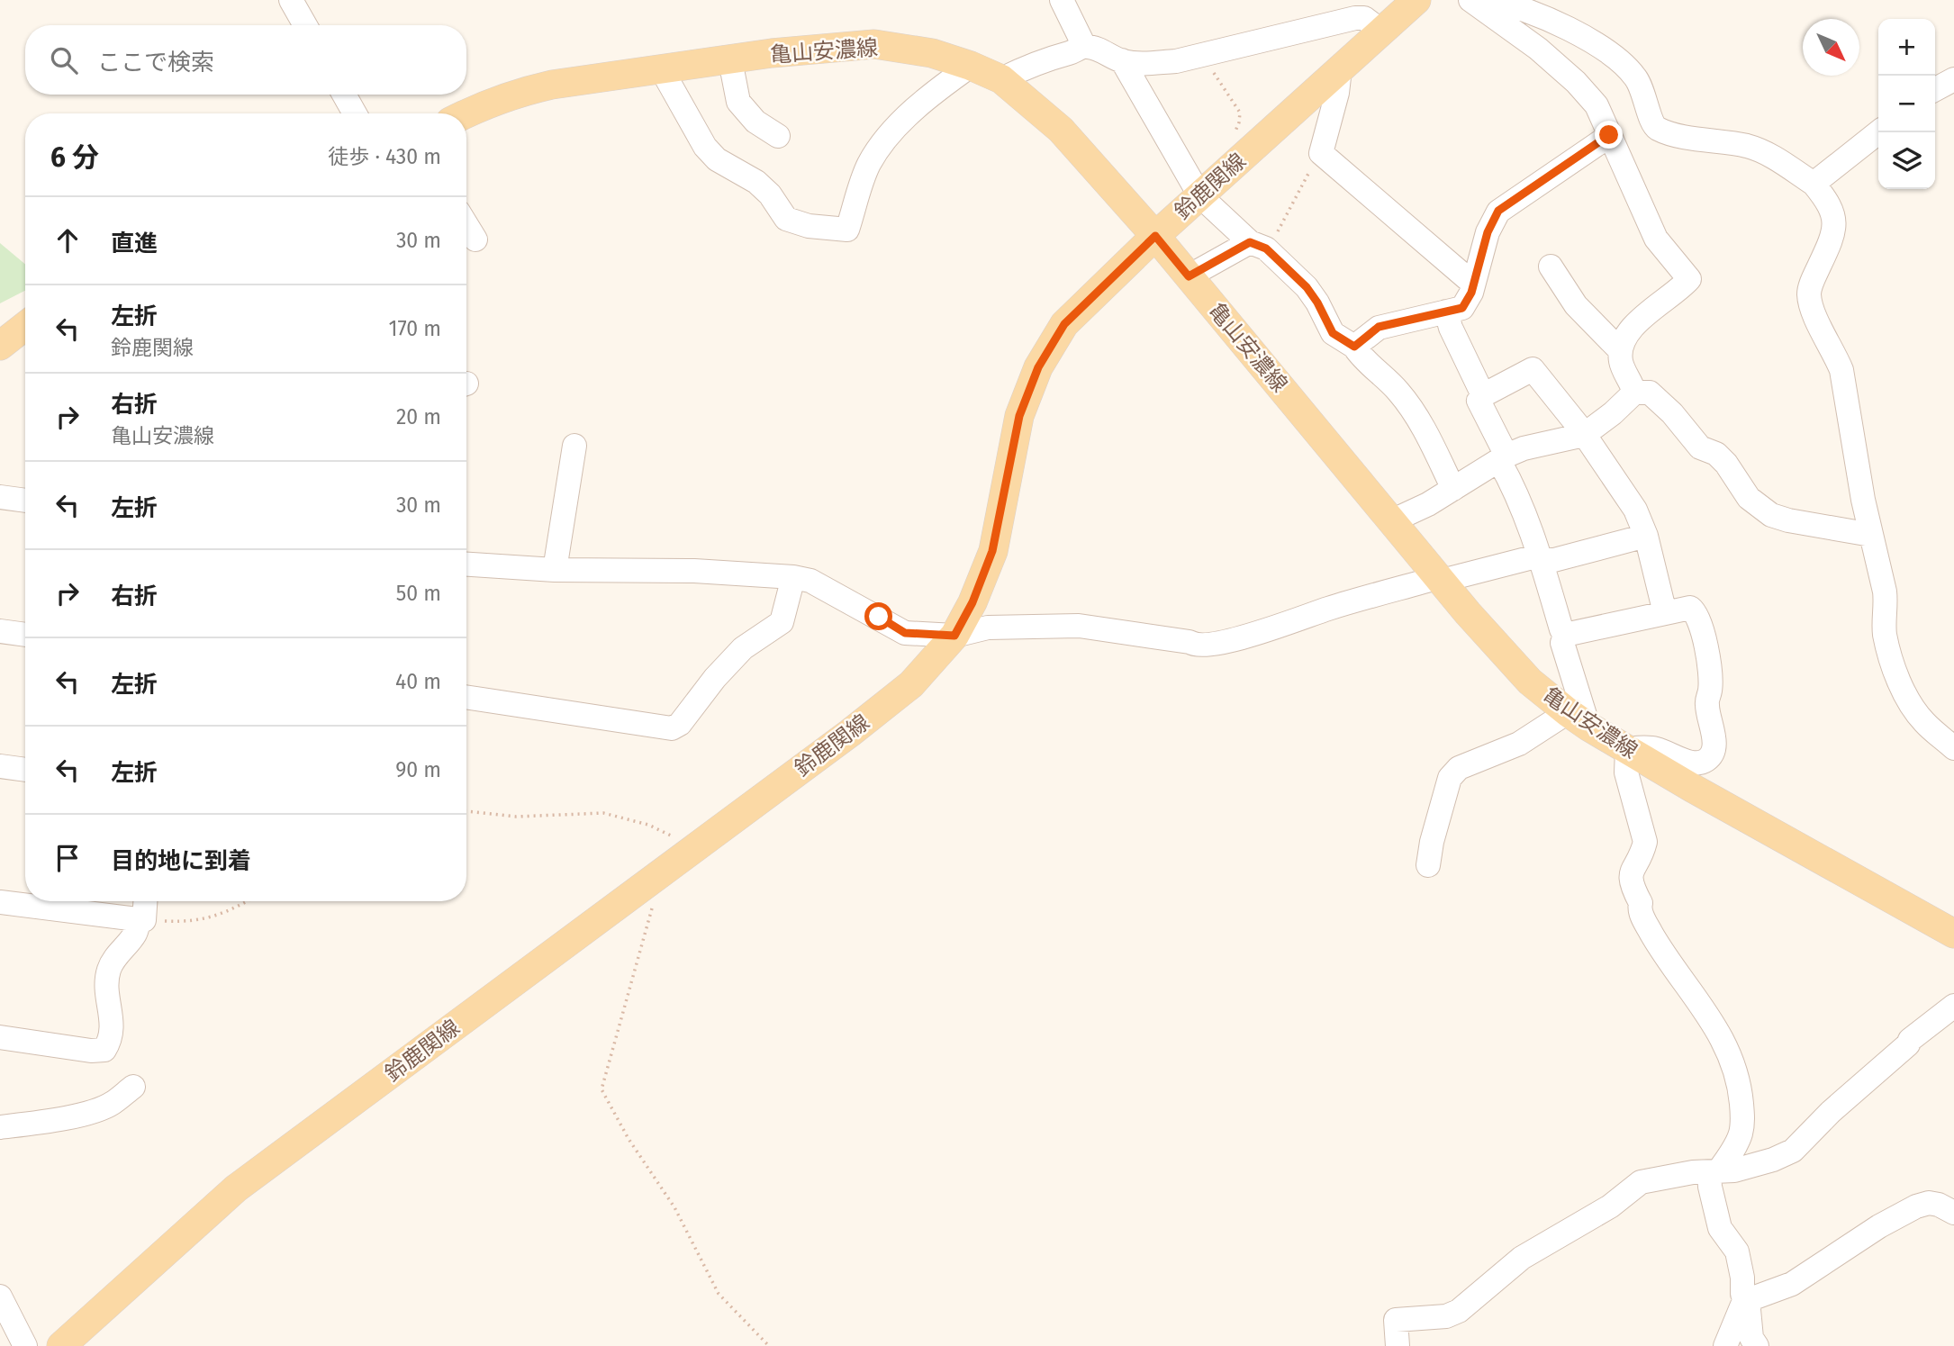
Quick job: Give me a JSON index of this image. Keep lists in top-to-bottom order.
{
  "streets": {
    "main road": ["亀山安濃線", "鈴鹿関線"]
  },
  "crossings": [
    ["亀山安濃線", "鈴鹿関線"]
  ],
  "north": "bottom right",
  "page": {
    "map_buttons": ["+", "−"],
    "search": "ここで検索",
    "heading": ["6 分", "徒歩 · 430 m"],
    "list": [
      ["直進", "30 m"],
      ["左折", "鈴鹿関線", "170 m"],
      ["右折", "亀山安濃線", "20 m"],
      ["左折", "30 m"],
      ["右折", "50 m"],
      ["左折", "40 m"],
      ["左折", "90 m"],
      "目的地に到着"
    ]
  }
}
